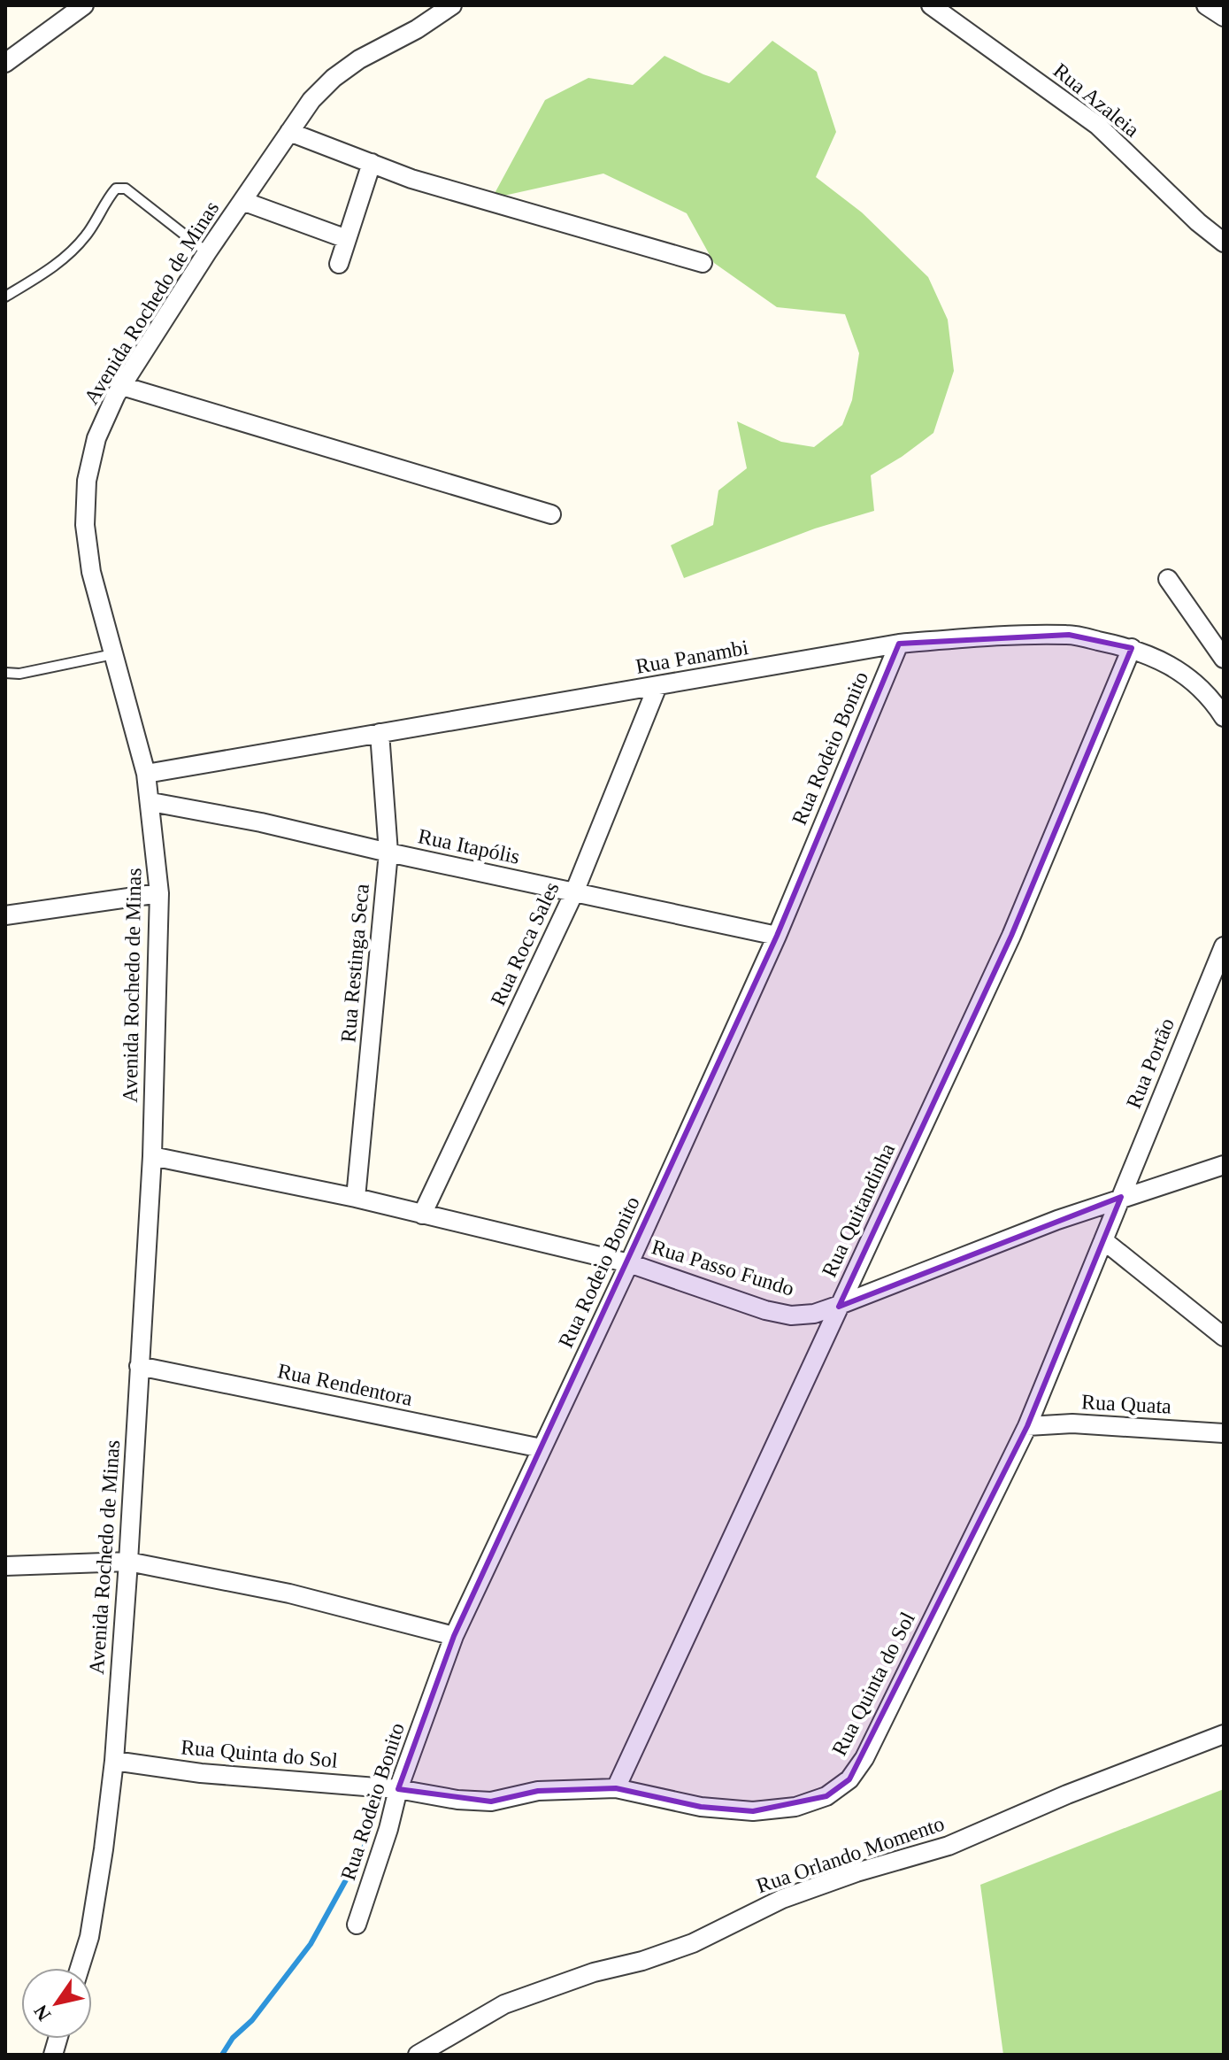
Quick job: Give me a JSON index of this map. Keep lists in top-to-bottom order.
{
  "streets": {
    "street": [
      "Rua Azaleia",
      "Avenida Rochedo de Minas",
      "Rua Panambi",
      "Rua Rodeio Bonito",
      "Rua Itapólis",
      "Rua Roca Sales",
      "Rua Restinga Seca",
      "Rua Portão",
      "Rua Quitandinha",
      "Rua Passo Fundo",
      "Rua Rendentora",
      "Rua Quata",
      "Rua Quinta do Sol",
      "Rua Orlando Momento"
    ]
  },
  "crossings": [
    ["Avenida Rochedo de Minas", "Rua Panambi"],
    ["Avenida Rochedo de Minas", "Rua Itapólis"],
    ["Avenida Rochedo de Minas", "Rua Passo Fundo"],
    ["Avenida Rochedo de Minas", "Rua Rendentora"],
    ["Avenida Rochedo de Minas", "Rua Quinta do Sol"],
    ["Rua Panambi", "Rua Rodeio Bonito"],
    ["Rua Panambi", "Rua Roca Sales"],
    ["Rua Panambi", "Rua Restinga Seca"],
    ["Rua Panambi", "Rua Quitandinha"],
    ["Rua Rodeio Bonito", "Rua Itapólis"],
    ["Rua Rodeio Bonito", "Rua Passo Fundo"],
    ["Rua Rodeio Bonito", "Rua Rendentora"],
    ["Rua Rodeio Bonito", "Rua Quinta do Sol"],
    ["Rua Itapólis", "Rua Roca Sales"],
    ["Rua Itapólis", "Rua Restinga Seca"],
    ["Rua Roca Sales", "Rua Passo Fundo"],
    ["Rua Restinga Seca", "Rua Passo Fundo"],
    ["Rua Portão", "Rua Passo Fundo"],
    ["Rua Portão", "Rua Quinta do Sol"],
    ["Rua Quitandinha", "Rua Passo Fundo"],
    ["Rua Quitandinha", "Rua Quinta do Sol"],
    ["Rua Passo Fundo", "Rua Quinta do Sol"],
    ["Rua Quata", "Rua Quinta do Sol"]
  ],
  "north": "bottom left"
}
